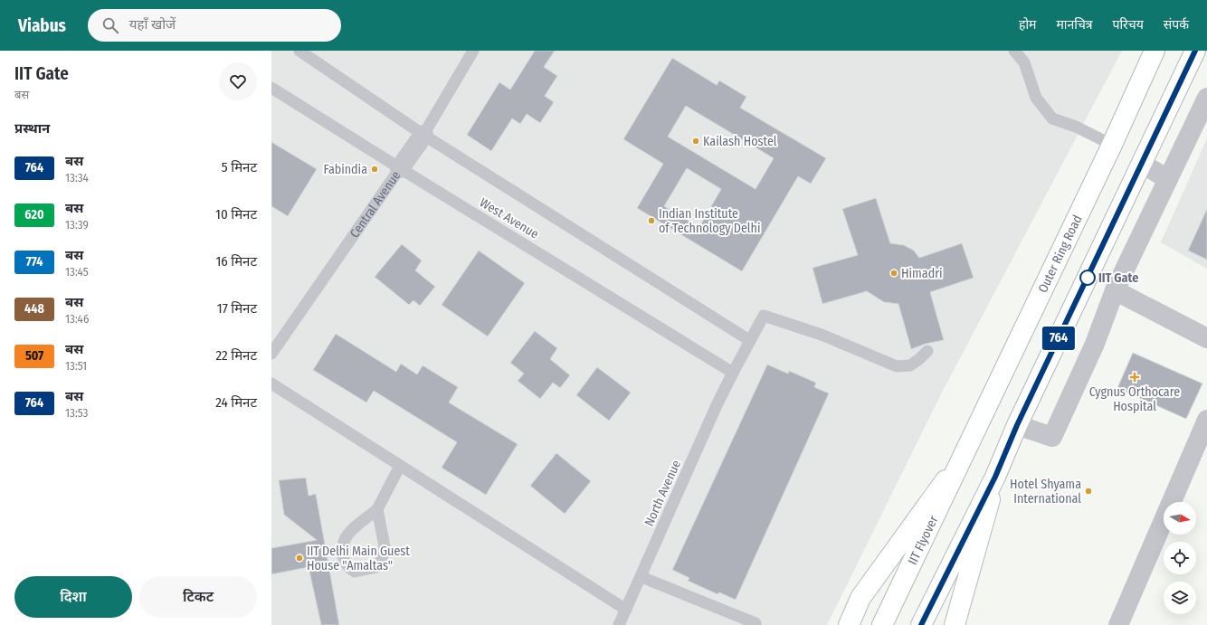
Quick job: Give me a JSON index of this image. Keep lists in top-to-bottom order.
{
  "streets": {
    "main road": ["Outer Ring Road", "IIT Flyover"],
    "street": ["Central Avenue"],
    "lane": ["West Avenue", "North Avenue"]
  },
  "crossings": [
    ["Central Avenue", "West Avenue"],
    ["West Avenue", "North Avenue"],
    ["Outer Ring Road", "IIT Flyover"]
  ],
  "places": {
    "other": [
      "Kailash Hostel",
      "Fabindia",
      "Indian Institute of Technology Delhi",
      "Himadri",
      "IIT Gate",
      "Hotel Shyama International",
      "IIT Delhi Main Guest House \"Amaltas\""
    ],
    "health": ["Cygnus Orthocare Hospital"]
  },
  "lines": ["bus line 764"],
  "north": "right",
  "page": {
    "header": "Viabus",
    "search": "यहाँ खोजें",
    "nav": [
      "होम",
      "मानचित्र",
      "परिचय",
      "संपर्क"
    ],
    "heading": [
      ["IIT Gate", "बस"],
      "प्रस्थान"
    ],
    "on_map": "764",
    "list": [
      {
        "mark": "764",
        "name": "बस",
        "note": "13:34",
        "value": "5 मिनट"
      },
      {
        "mark": "620",
        "name": "बस",
        "note": "13:39",
        "value": "10 मिनट"
      },
      {
        "mark": "774",
        "name": "बस",
        "note": "13:45",
        "value": "16 मिनट"
      },
      {
        "mark": "448",
        "name": "बस",
        "note": "13:46",
        "value": "17 मिनट"
      },
      {
        "mark": "507",
        "name": "बस",
        "note": "13:51",
        "value": "22 मिनट"
      },
      {
        "mark": "764",
        "name": "बस",
        "note": "13:53",
        "value": "24 मिनट"
      }
    ],
    "buttons": ["दिशा", "टिकट"]
  }
}
